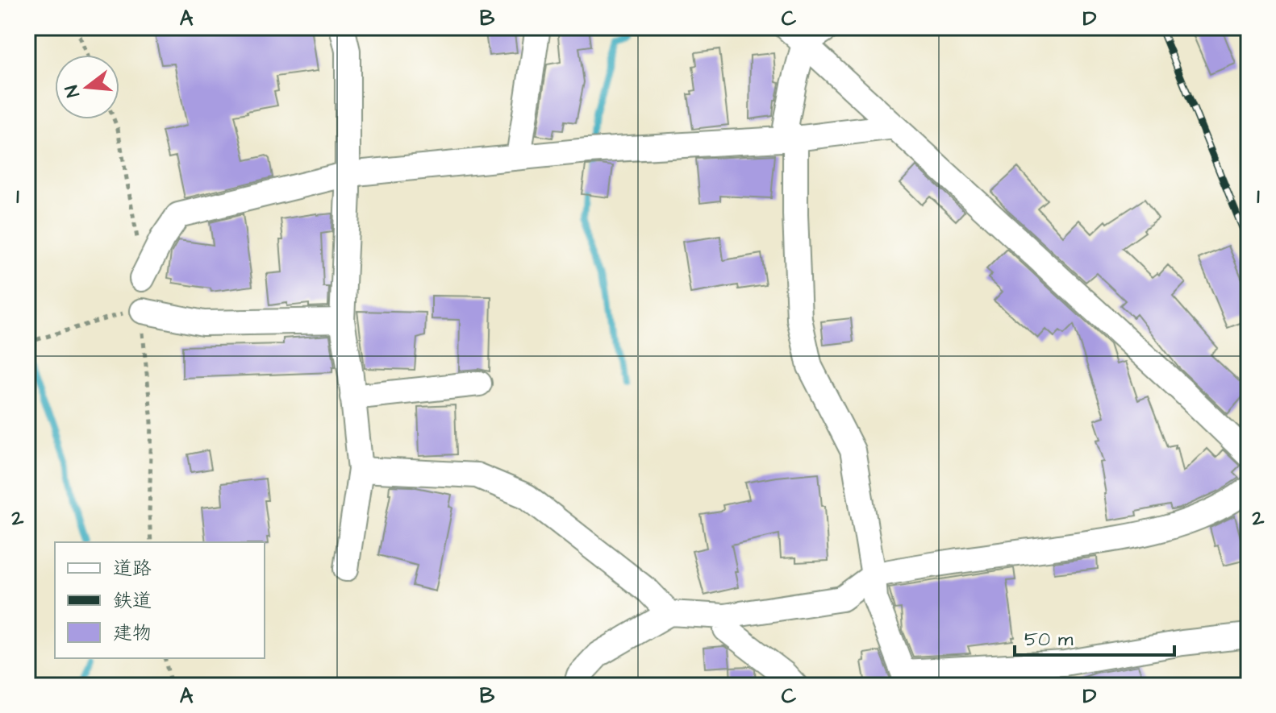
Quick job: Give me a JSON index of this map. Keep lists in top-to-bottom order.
{
  "legend": ["道路", "鉄道", "建物"],
  "scale_bar": "50 m",
  "north": "left",
  "grid": {
    "columns": [
      "A",
      "B",
      "C",
      "D"
    ],
    "rows": ["1", "2"]
  }
}
